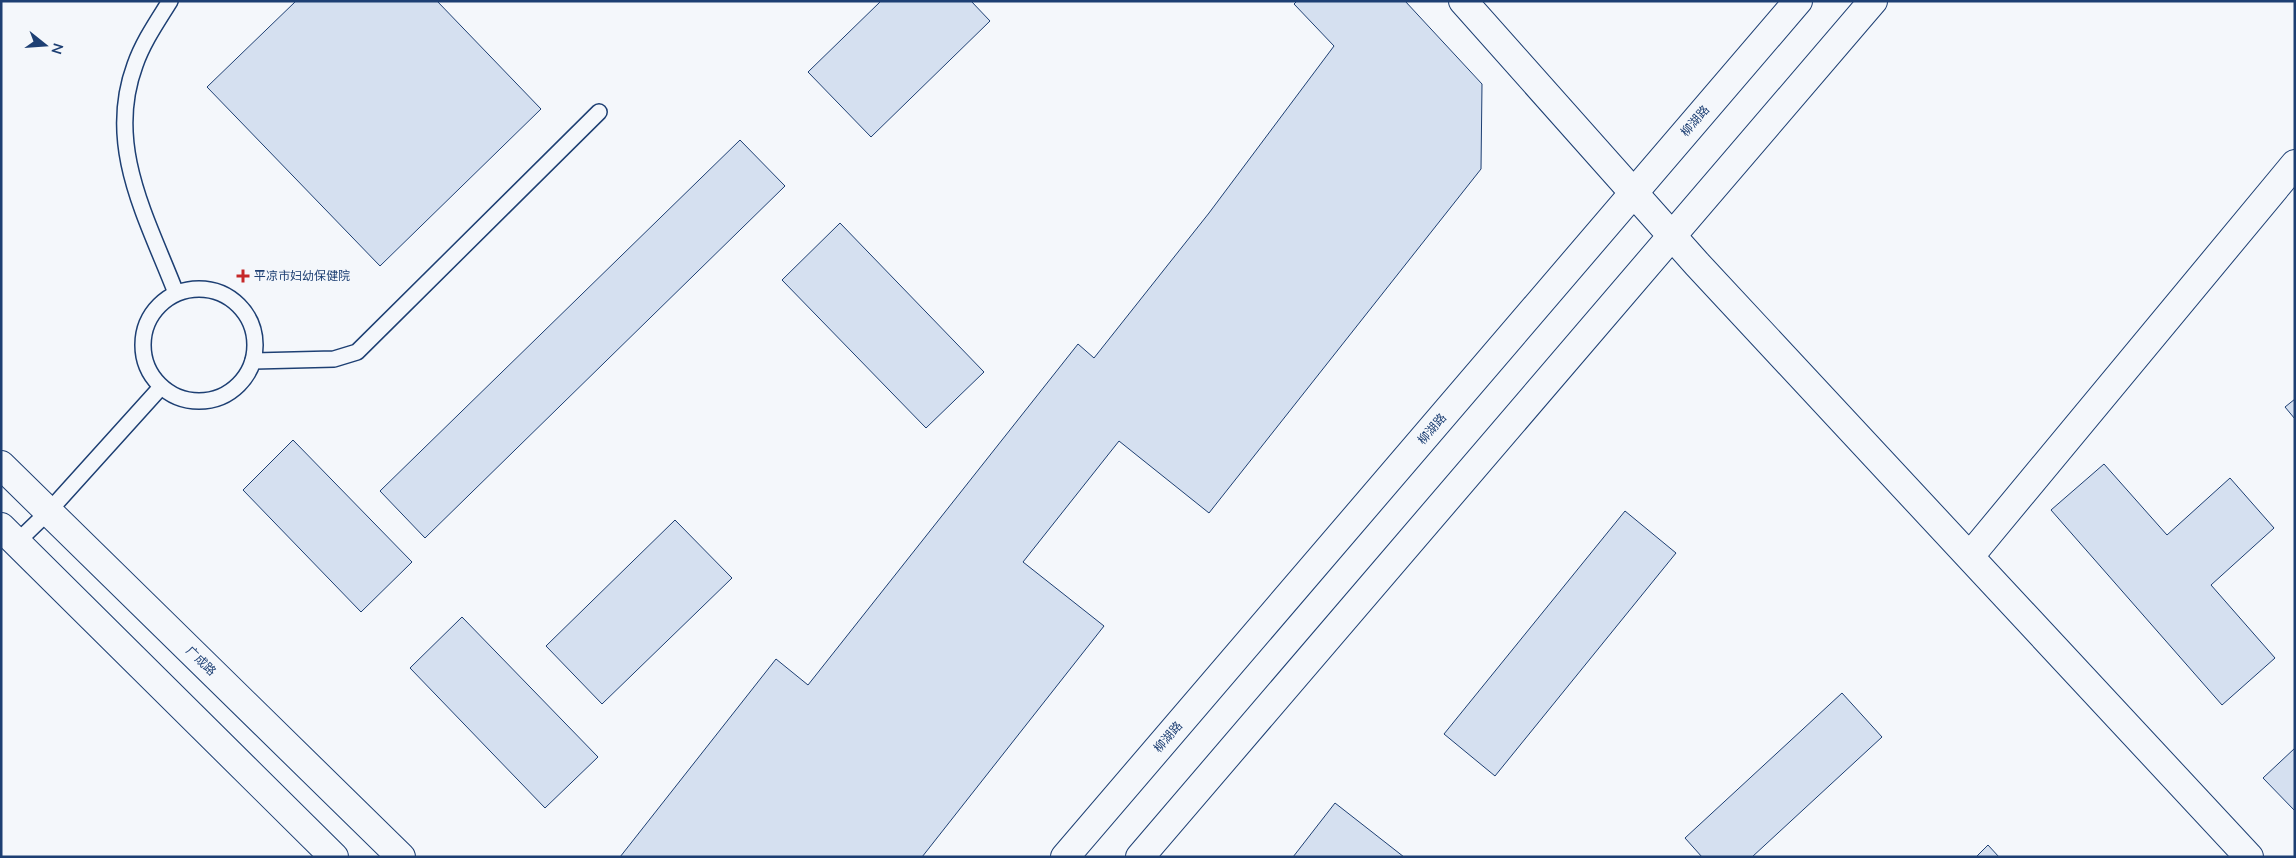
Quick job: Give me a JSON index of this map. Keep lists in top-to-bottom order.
{
  "streets": {
    "main road": ["柳湖路", "广成路"]
  },
  "places": {
    "health": ["平凉市妇幼保健院"]
  },
  "north": "right"
}
